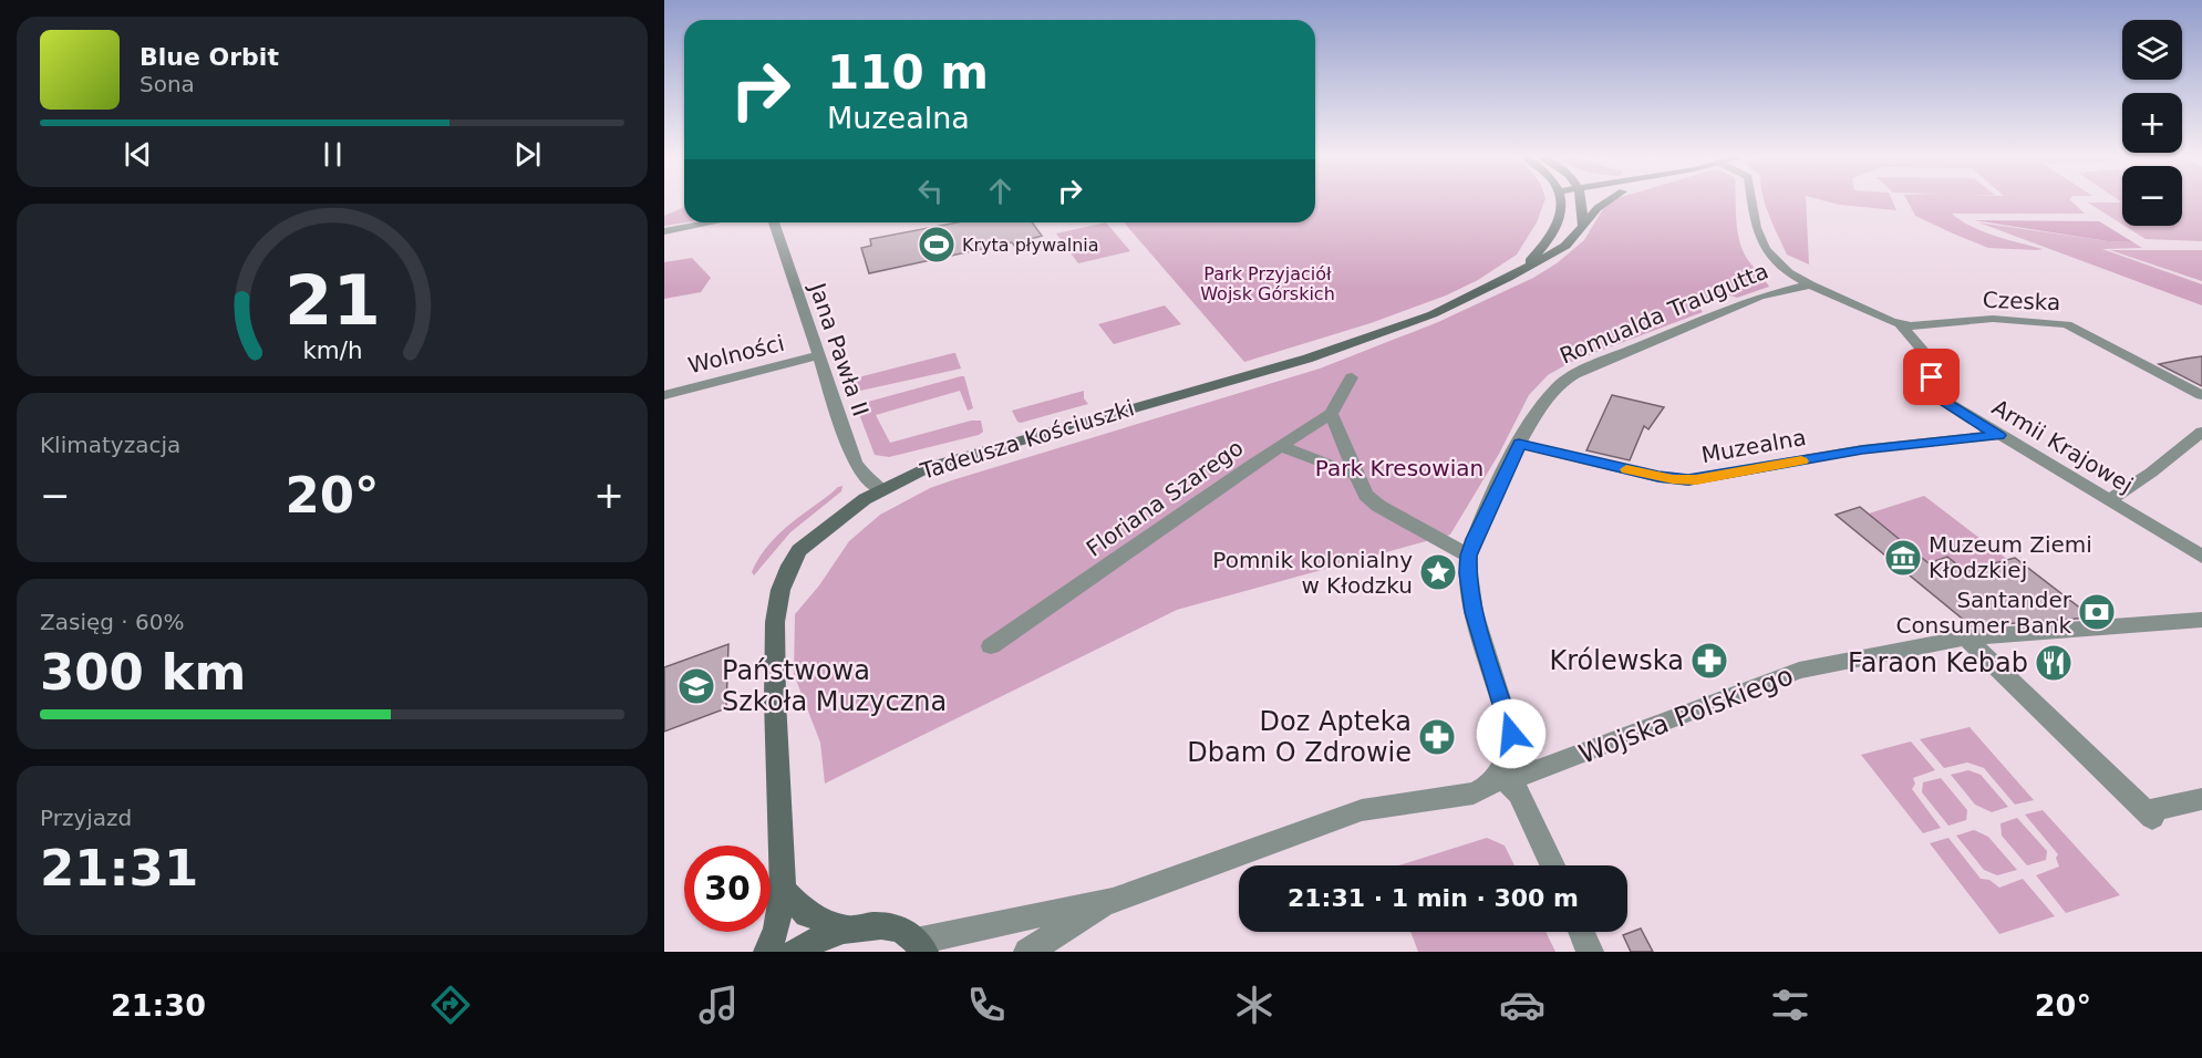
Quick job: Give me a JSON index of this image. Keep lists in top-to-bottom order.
{
  "streets": {
    "street": [
      "Czeska",
      "Romualda Traugutta",
      "Jana Pawła II",
      "Wolności",
      "Tadeusza Kościuszki",
      "Muzealna",
      "Armii Krajowej",
      "Floriana Szarego",
      "Wojska Polskiego"
    ]
  },
  "crossings": [
    ["Czeska", "Armii Krajowej"],
    ["Romualda Traugutta", "Muzealna"],
    ["Romualda Traugutta", "Wojska Polskiego"],
    ["Jana Pawła II", "Wolności"],
    ["Jana Pawła II", "Tadeusza Kościuszki"],
    ["Muzealna", "Armii Krajowej"]
  ],
  "parks": ["Park Przyjaciół Wojsk Górskich", "Park Kresowian"],
  "places": {
    "sports": ["Kryta pływalnia"],
    "museum": ["Muzeum Ziemi Kłodzkiej"],
    "place": ["Pomnik kolonialny w Kłodzku"],
    "bank": ["Santander Consumer Bank"],
    "pharmacy": ["Królewska", "Doz Apteka Dbam O Zdrowie"],
    "restaurant": ["Faraon Kebab"],
    "school or university": ["Państwowa Szkoła Muzyczna"]
  },
  "page": {
    "map_buttons": ["+", "−"],
    "turn": ["110 m", "Muzealna"],
    "song": ["Blue Orbit", "Sona"],
    "tile": [
      "Klimatyzacja",
      ["Zasięg · 60%", "300 km"],
      ["Przyjazd", "21:31"]
    ],
    "heat": ["−", "20°", "+"],
    "limit": "30",
    "trip": "21:31 · 1 min · 300 m",
    "tabs": ["21:30", "20°"],
    "gauge": ["21", "km/h"]
  }
}
